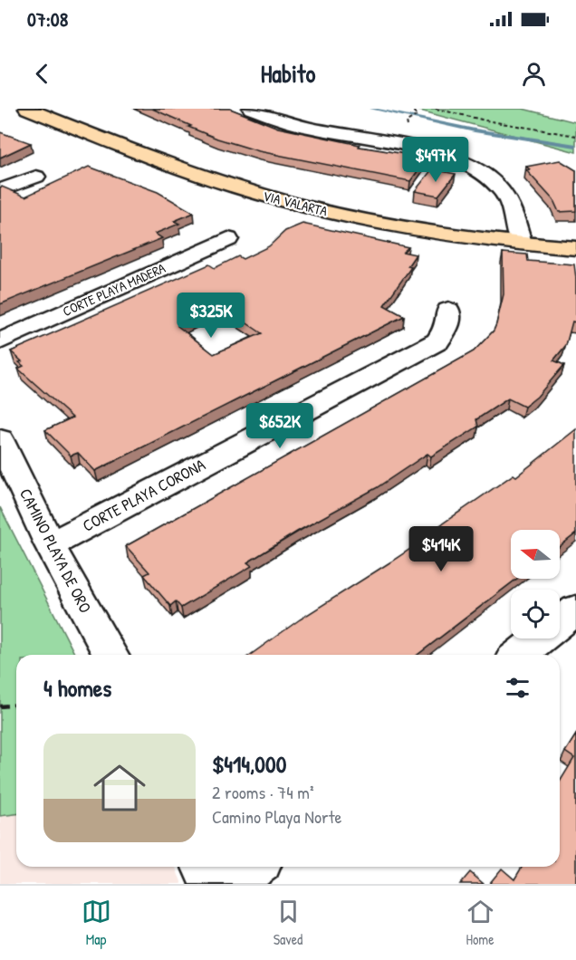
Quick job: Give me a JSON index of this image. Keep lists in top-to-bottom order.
{
  "streets": {
    "main road": ["VIA VALARTA"],
    "street": ["CORTE PLAYA MADERA", "CORTE PLAYA CORONA", "CAMINO PLAYA DE ORO"]
  },
  "crossings": [
    ["CORTE PLAYA CORONA", "CAMINO PLAYA DE ORO"]
  ],
  "north": "left",
  "page": {
    "status": "07:08",
    "header": "Habito",
    "price": [
      "$497K",
      "$325K",
      "$652K",
      "$414K"
    ],
    "heading": "4 homes",
    "list": [
      {
        "name": "$414,000",
        "note": "2 rooms · 74 m² · Camino Playa Norte"
      }
    ],
    "tabs": ["Map", "Saved", "Home"]
  }
}
